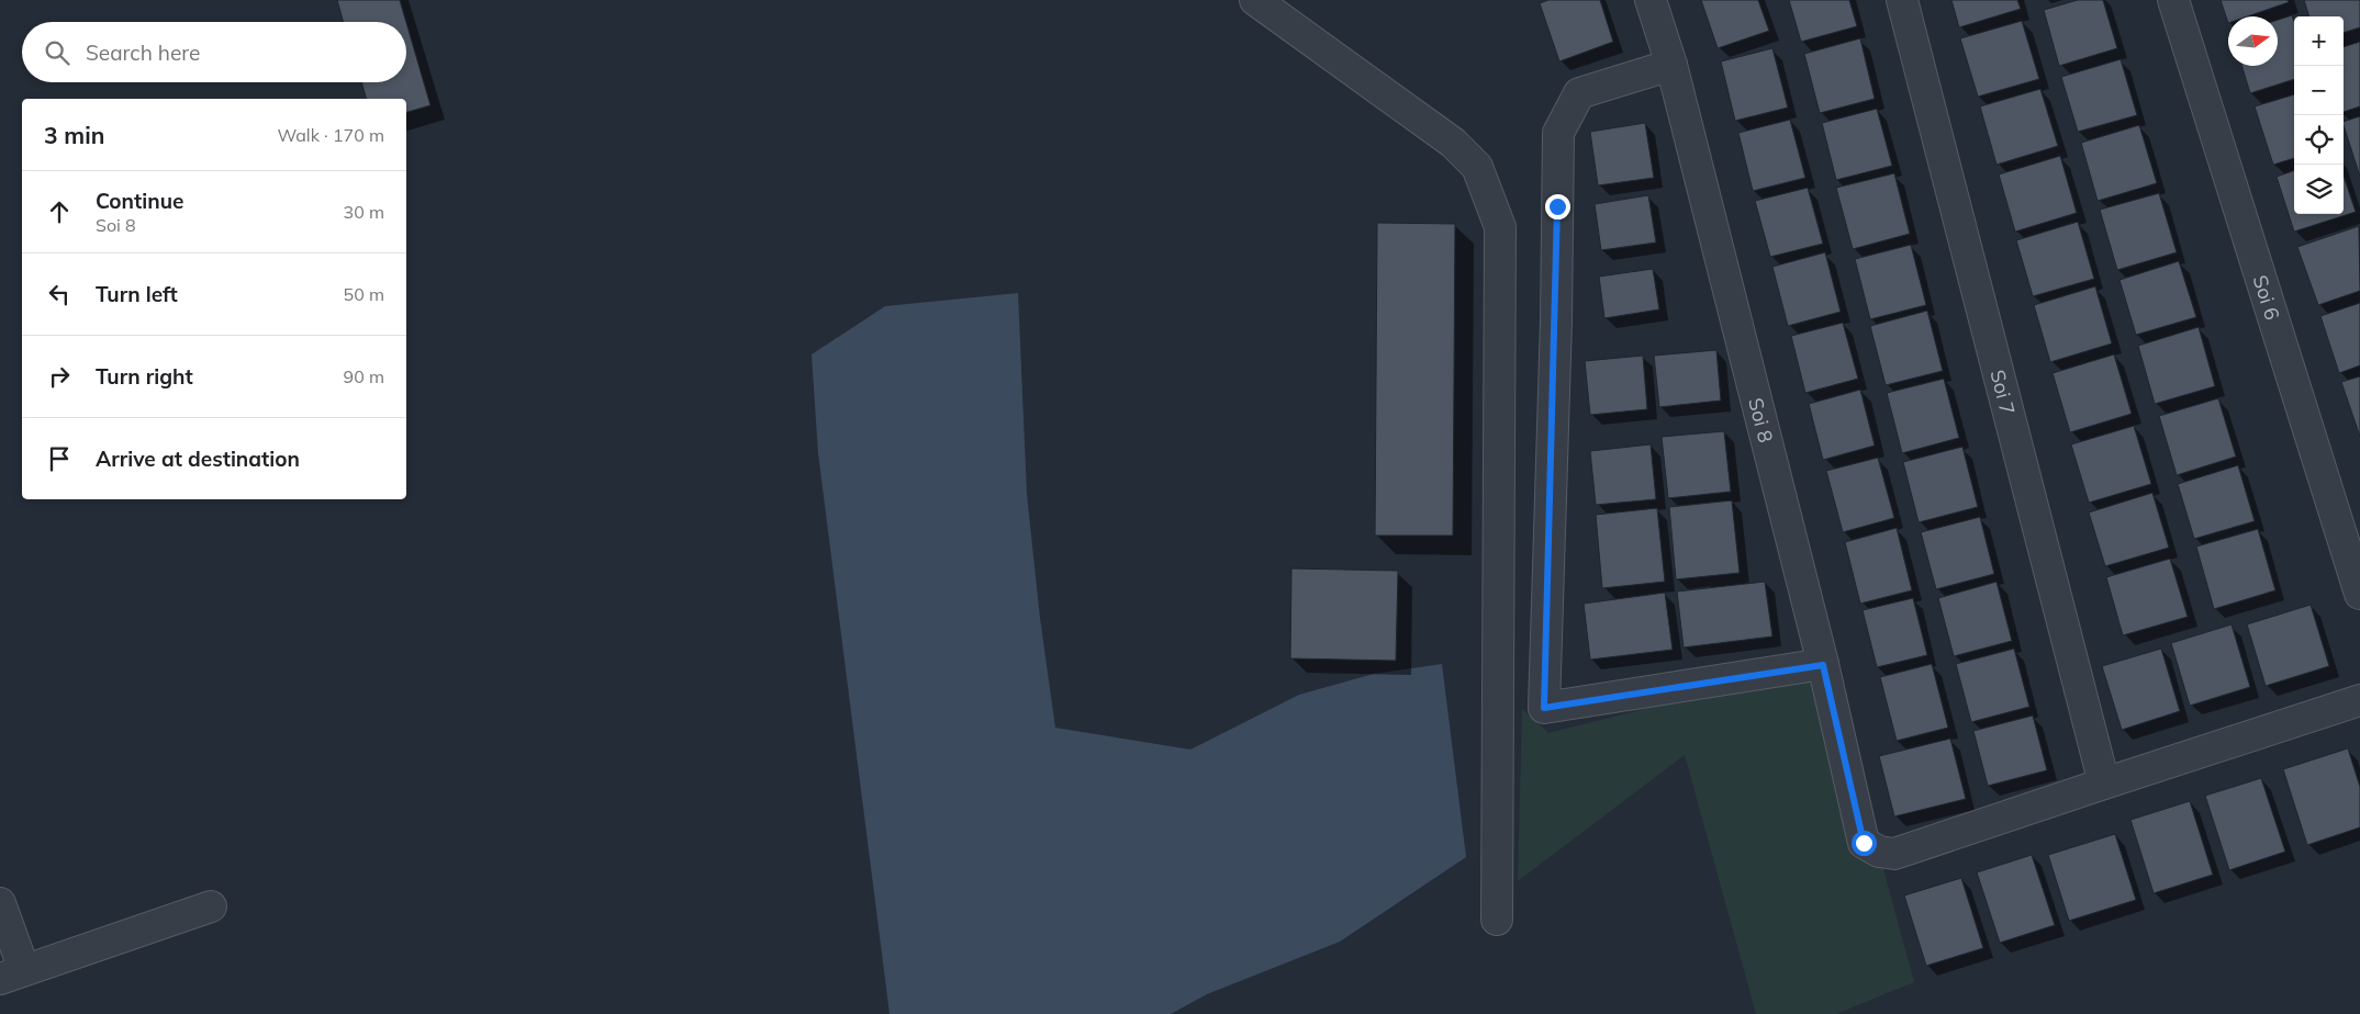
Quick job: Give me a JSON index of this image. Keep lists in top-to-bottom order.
{
  "streets": {
    "street": ["Soi 6", "Soi 7", "Soi 8"]
  },
  "crossings": [
    ["Soi 7", "Soi 8"]
  ],
  "north": "right",
  "page": {
    "map_buttons": ["+", "−"],
    "search": "Search here",
    "heading": ["3 min", "Walk · 170 m"],
    "list": [
      ["Continue", "Soi 8", "30 m"],
      ["Turn left", "50 m"],
      ["Turn right", "90 m"],
      "Arrive at destination"
    ]
  }
}
